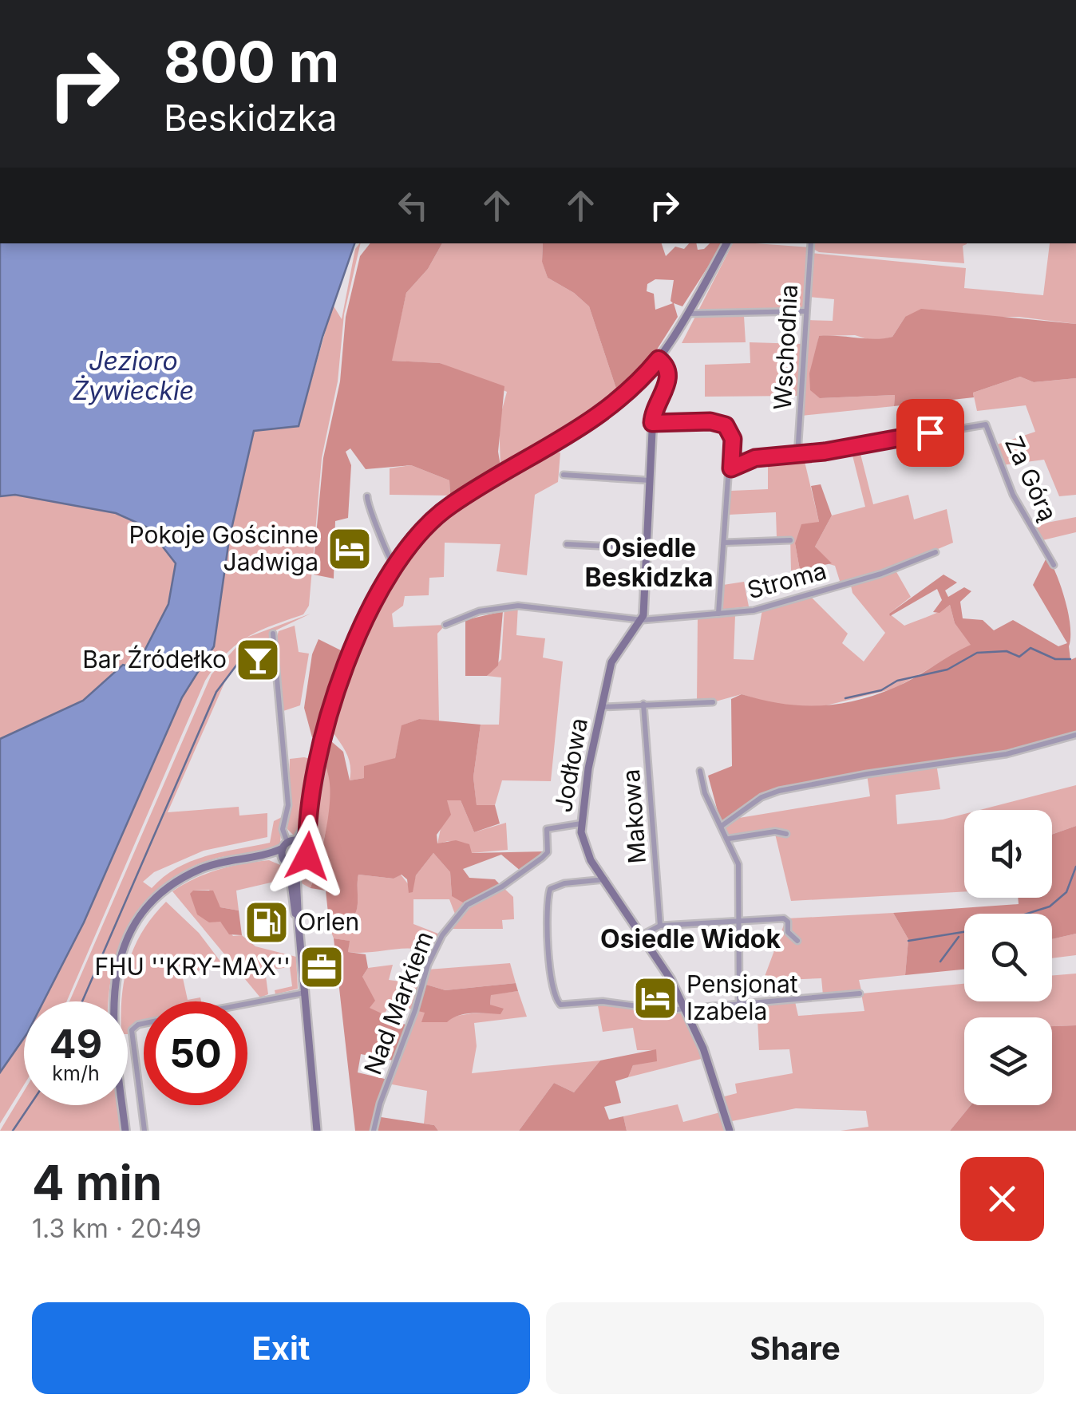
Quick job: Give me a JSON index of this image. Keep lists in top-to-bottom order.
{
  "streets": {
    "main road": ["Jodłowa"],
    "street": [
      "Wschodnia",
      "Za Górą",
      "Stroma",
      "Makowa",
      "Nad Markiem"
    ]
  },
  "crossings": [
    ["Wschodnia", "Za Górą"],
    ["Stroma", "Jodłowa"],
    ["Jodłowa", "Nad Markiem"]
  ],
  "districts": ["Osiedle Beskidzka", "Osiedle Widok"],
  "water": ["Jezioro Żywieckie"],
  "places": {
    "hotel": ["Pokoje Gościnne Jadwiga", "Pensjonat Izabela"],
    "bar": ["Bar Źródełko"],
    "fuel station": ["Orlen"],
    "office": ["FHU ''KRY-MAX''"]
  },
  "page": {
    "turn": ["800 m", "Beskidzka"],
    "speed": "49 km/h",
    "limit": "50",
    "heading": ["4 min", "1.3 km · 20:49"],
    "buttons": ["Exit", "Share"]
  }
}
